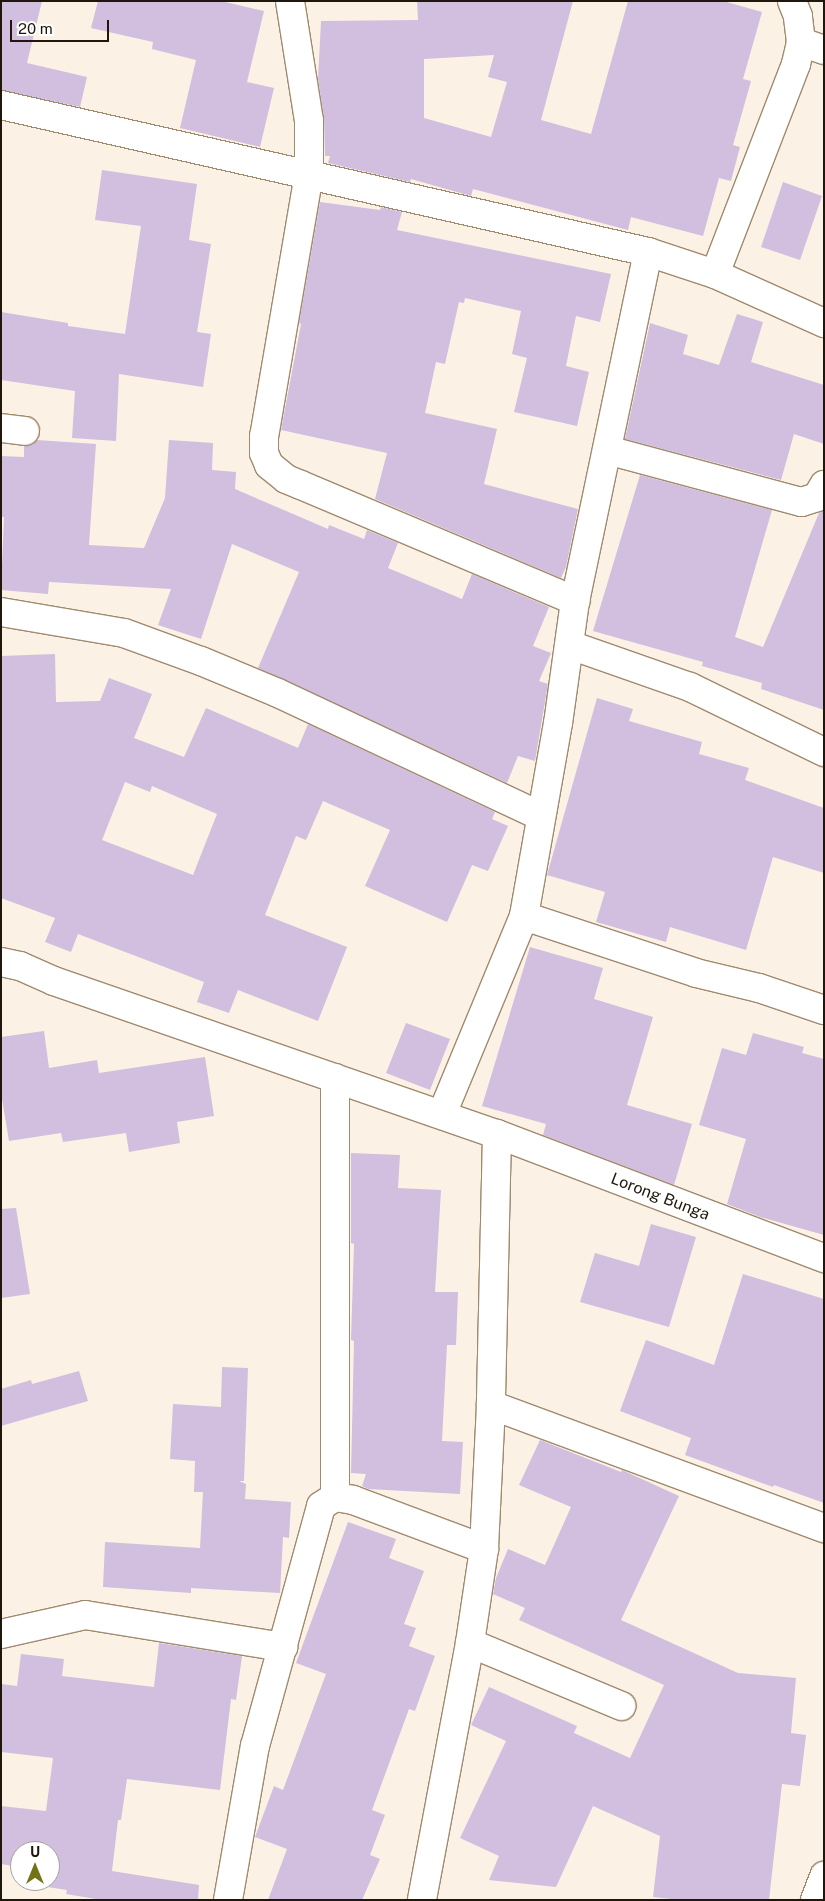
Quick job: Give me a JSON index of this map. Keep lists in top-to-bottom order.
{
  "streets": {
    "street": ["Lorong Bunga"]
  },
  "scale_bar": "20 m",
  "north": "top"
}
